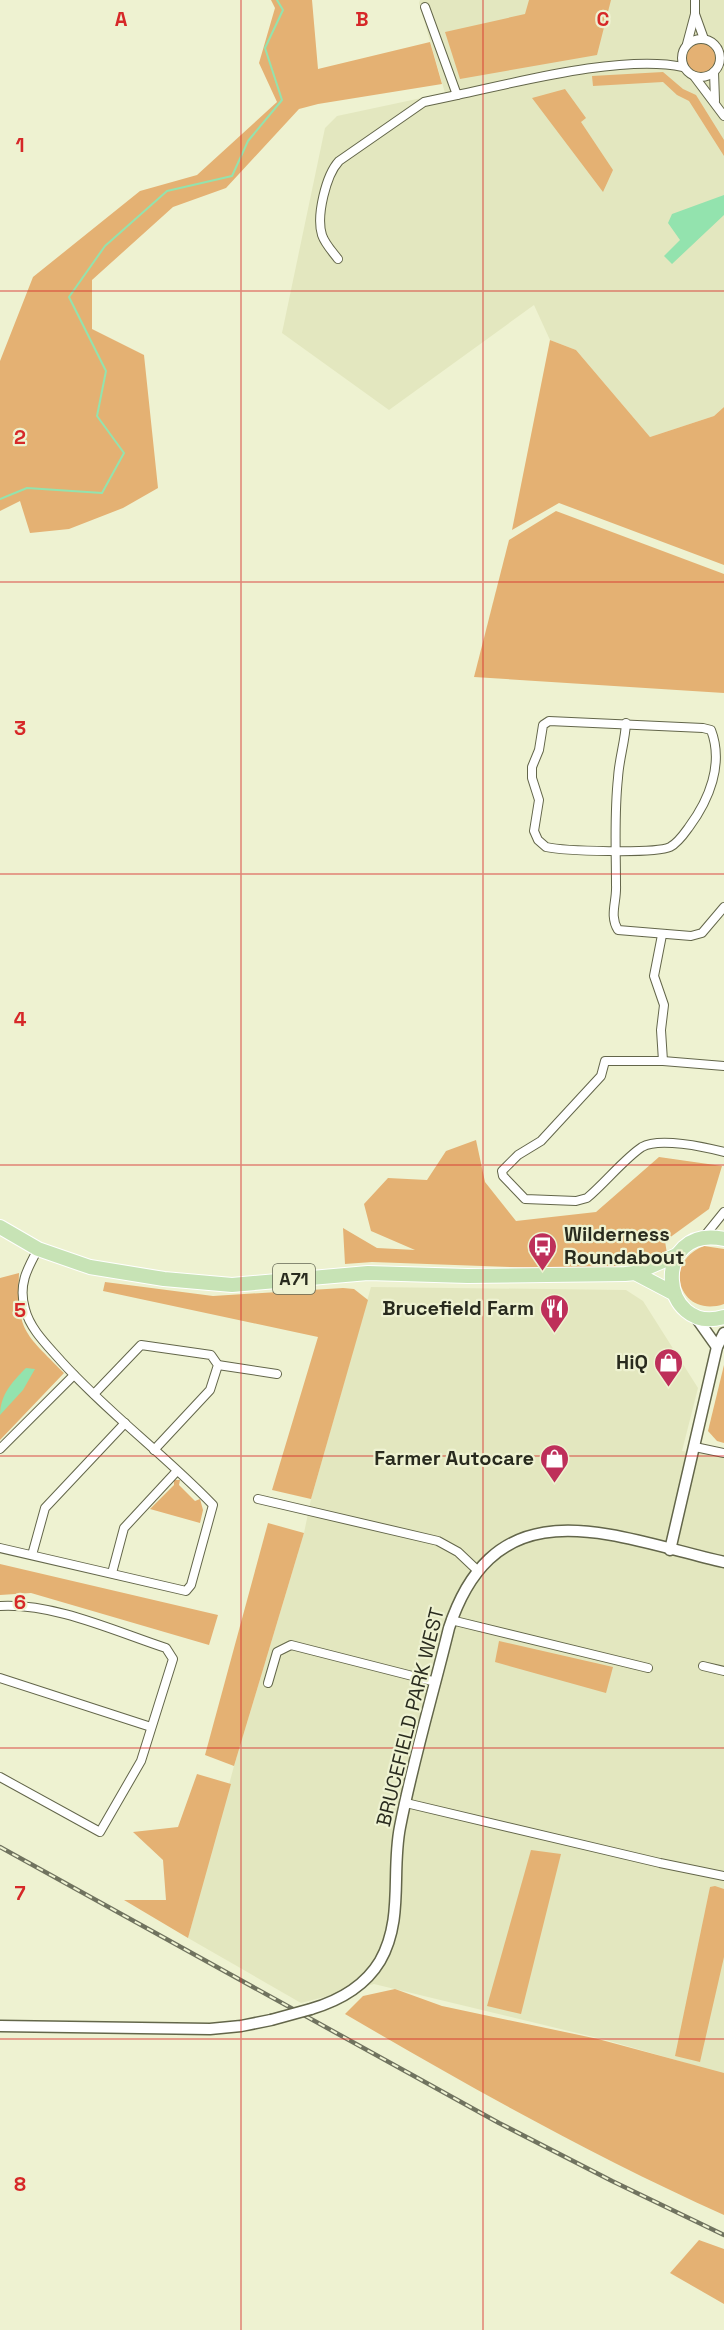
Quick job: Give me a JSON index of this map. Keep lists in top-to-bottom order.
{
  "streets": {
    "main road": ["A71"],
    "street": ["BRUCEFIELD PARK WEST"]
  },
  "places": {
    "bus stop": ["Wilderness Roundabout"],
    "restaurant": ["Brucefield Farm"],
    "shop": ["HiQ", "Farmer Autocare"]
  },
  "grid": {
    "columns": ["A", "B", "C"],
    "rows": [
      "1",
      "2",
      "3",
      "4",
      "5",
      "6",
      "7",
      "8"
    ]
  }
}
